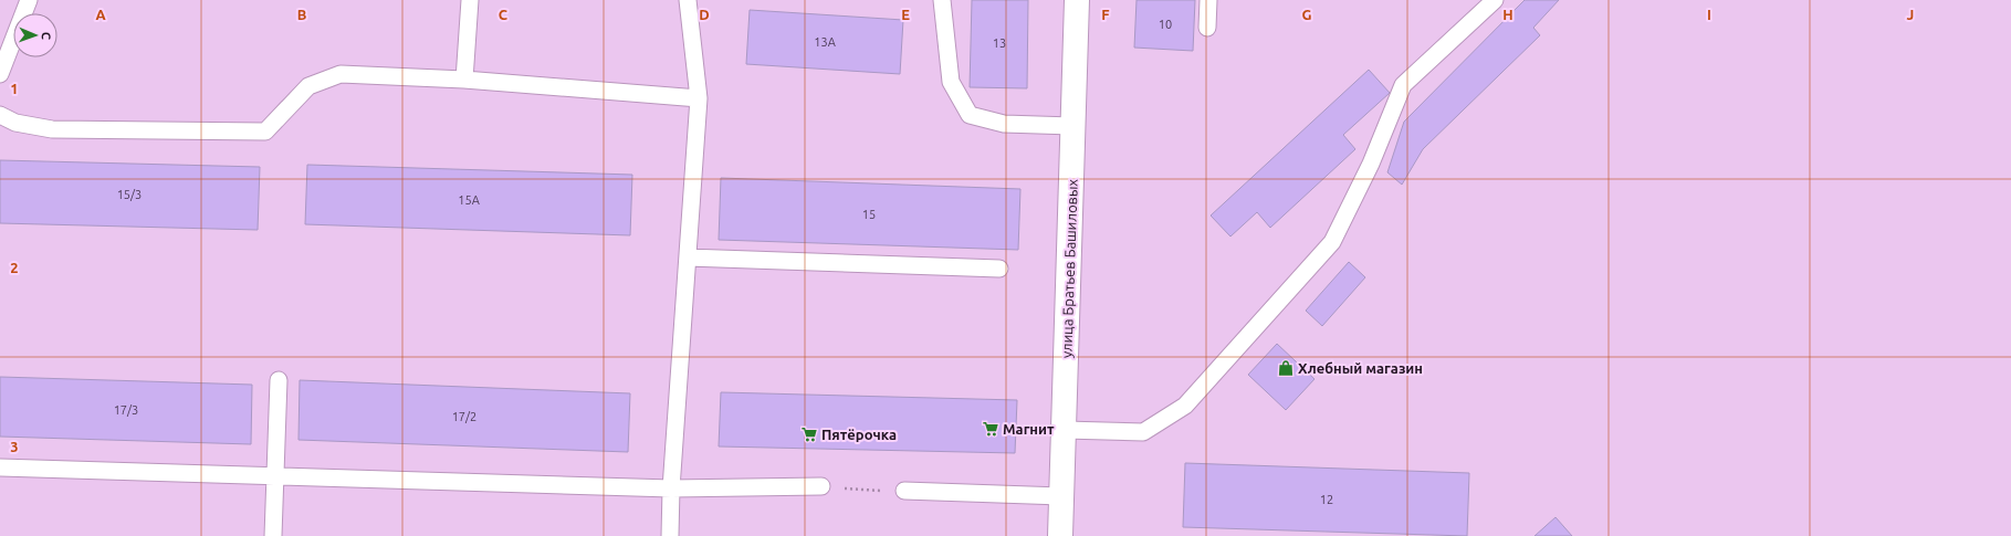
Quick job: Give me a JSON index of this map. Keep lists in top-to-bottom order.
{
  "streets": {
    "street": ["улица Братьев Башиловых"]
  },
  "places": {
    "shop": ["Хлебный магазин"],
    "supermarket": ["Магнит", "Пятёрочка"]
  },
  "house_numbers": [
    "10",
    "13А",
    "13",
    "15/3",
    "15А",
    "15",
    "17/3",
    "17/2",
    "12"
  ],
  "north": "right",
  "grid": {
    "columns": [
      "A",
      "B",
      "C",
      "D",
      "E",
      "F",
      "G",
      "H",
      "I",
      "J"
    ],
    "rows": ["1", "2", "3"]
  }
}
